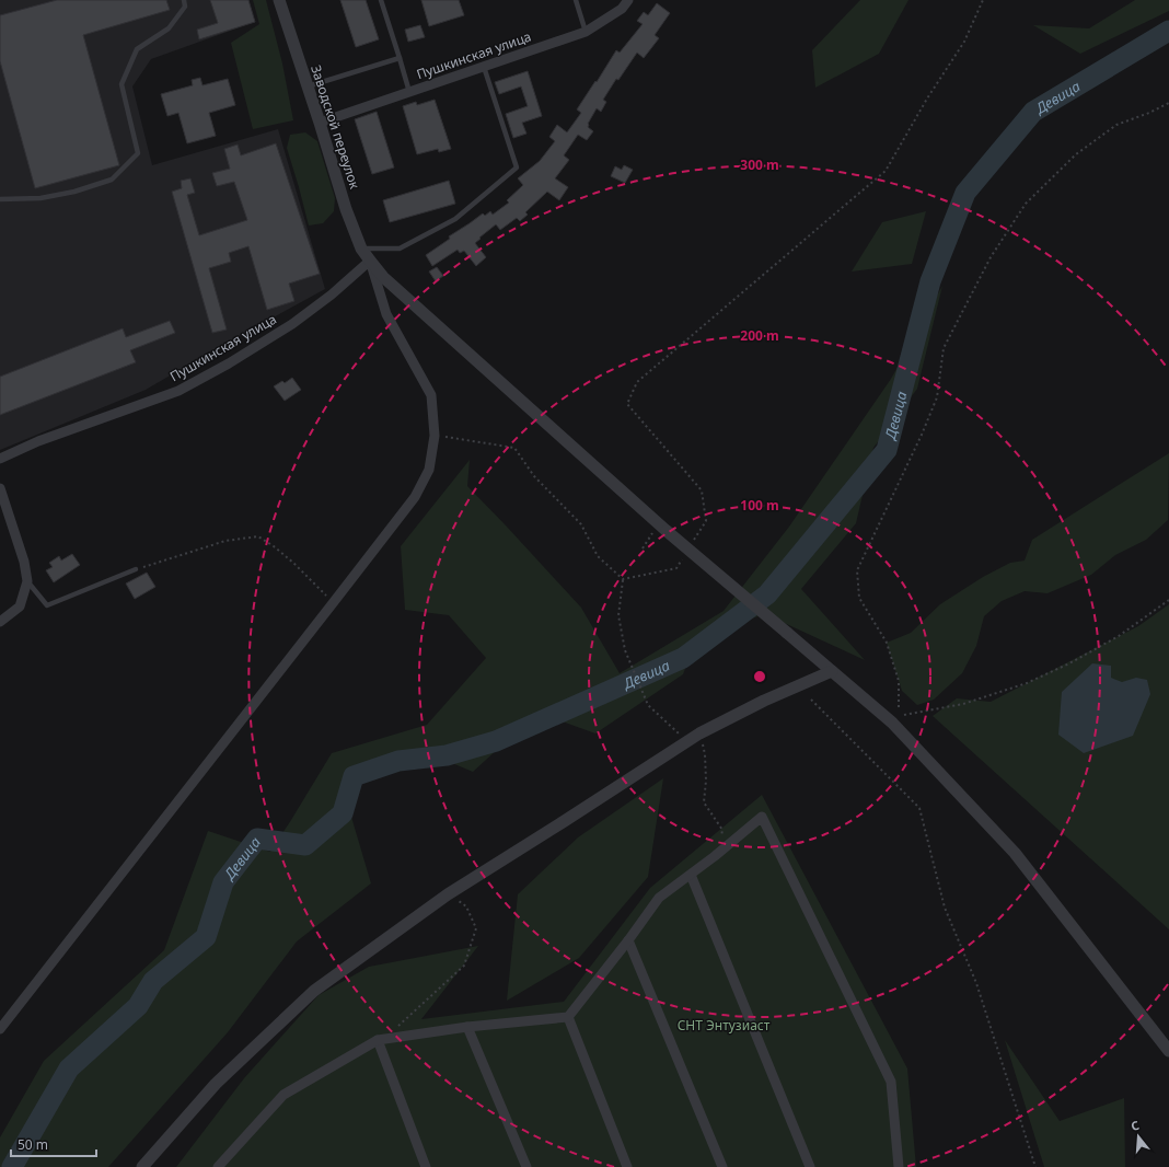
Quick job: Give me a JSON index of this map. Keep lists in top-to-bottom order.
{
  "streets": {
    "street": ["Пушкинская улица", "Заводской переулок"]
  },
  "crossings": [
    ["Пушкинская улица", "Заводской переулок"]
  ],
  "water": ["Девица"],
  "parks": ["СНТ Энтузиаст"],
  "scale_bar": "50 m",
  "north": "top",
  "rings": ["300 m", "200 m", "100 m"]
}
